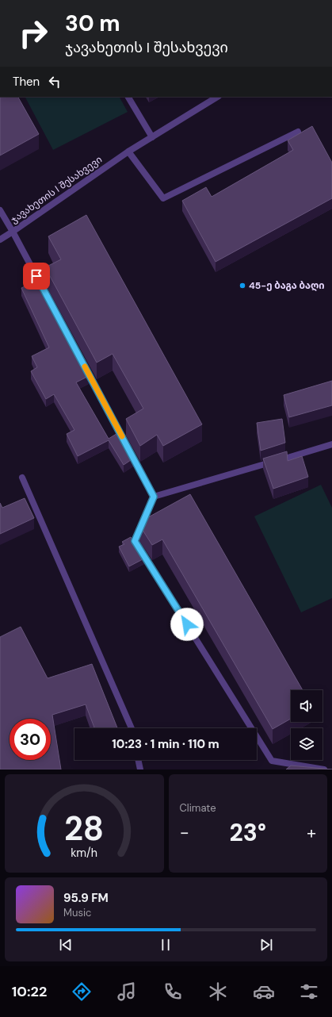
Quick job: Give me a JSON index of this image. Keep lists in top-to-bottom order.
{
  "streets": {
    "street": ["ჯავახეთის I შესახვევი"]
  },
  "places": ["45-ე ბაგა ბაღი"],
  "page": {
    "turn": ["30 m", "ჯავახეთის I შესახვევი"],
    "then": "Then",
    "limit": "30",
    "trip": "10:23 · 1 min · 110 m",
    "tile": "Climate",
    "heat": ["−", "23°", "+"],
    "song": ["95.9 FM", "Music"],
    "tabs": "10:22",
    "gauge": ["28", "km/h"]
  }
}
